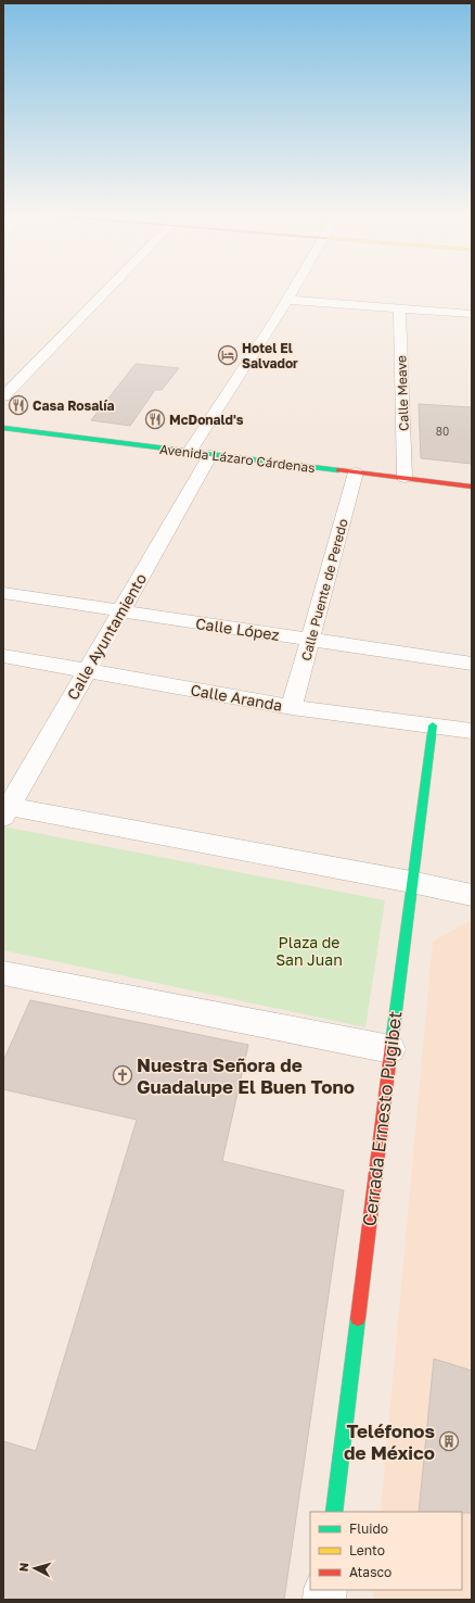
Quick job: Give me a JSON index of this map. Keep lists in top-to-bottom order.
{
  "streets": {
    "street": [
      "Calle Meave",
      "Avenida Lázaro Cárdenas",
      "Calle Puente de Peredo",
      "Calle López",
      "Calle Ayuntamiento",
      "Calle Aranda",
      "Cerrada Ernesto Pugibet"
    ]
  },
  "crossings": [
    ["Calle Meave", "Avenida Lázaro Cárdenas"],
    ["Avenida Lázaro Cárdenas", "Calle Puente de Peredo"],
    ["Avenida Lázaro Cárdenas", "Calle Ayuntamiento"],
    ["Calle Puente de Peredo", "Calle López"],
    ["Calle Puente de Peredo", "Calle Aranda"],
    ["Calle López", "Calle Ayuntamiento"],
    ["Calle Ayuntamiento", "Calle Aranda"],
    ["Calle Aranda", "Cerrada Ernesto Pugibet"]
  ],
  "parks": ["Plaza de San Juan"],
  "places": {
    "hotel": ["Hotel El Salvador"],
    "restaurant": ["Casa Rosalía", "McDonald's"],
    "church": ["Nuestra Señora de Guadalupe El Buen Tono"],
    "building": ["Teléfonos de México"]
  },
  "house_numbers": ["80"],
  "legend": ["Fluido", "Lento", "Atasco"],
  "north": "left"
}
